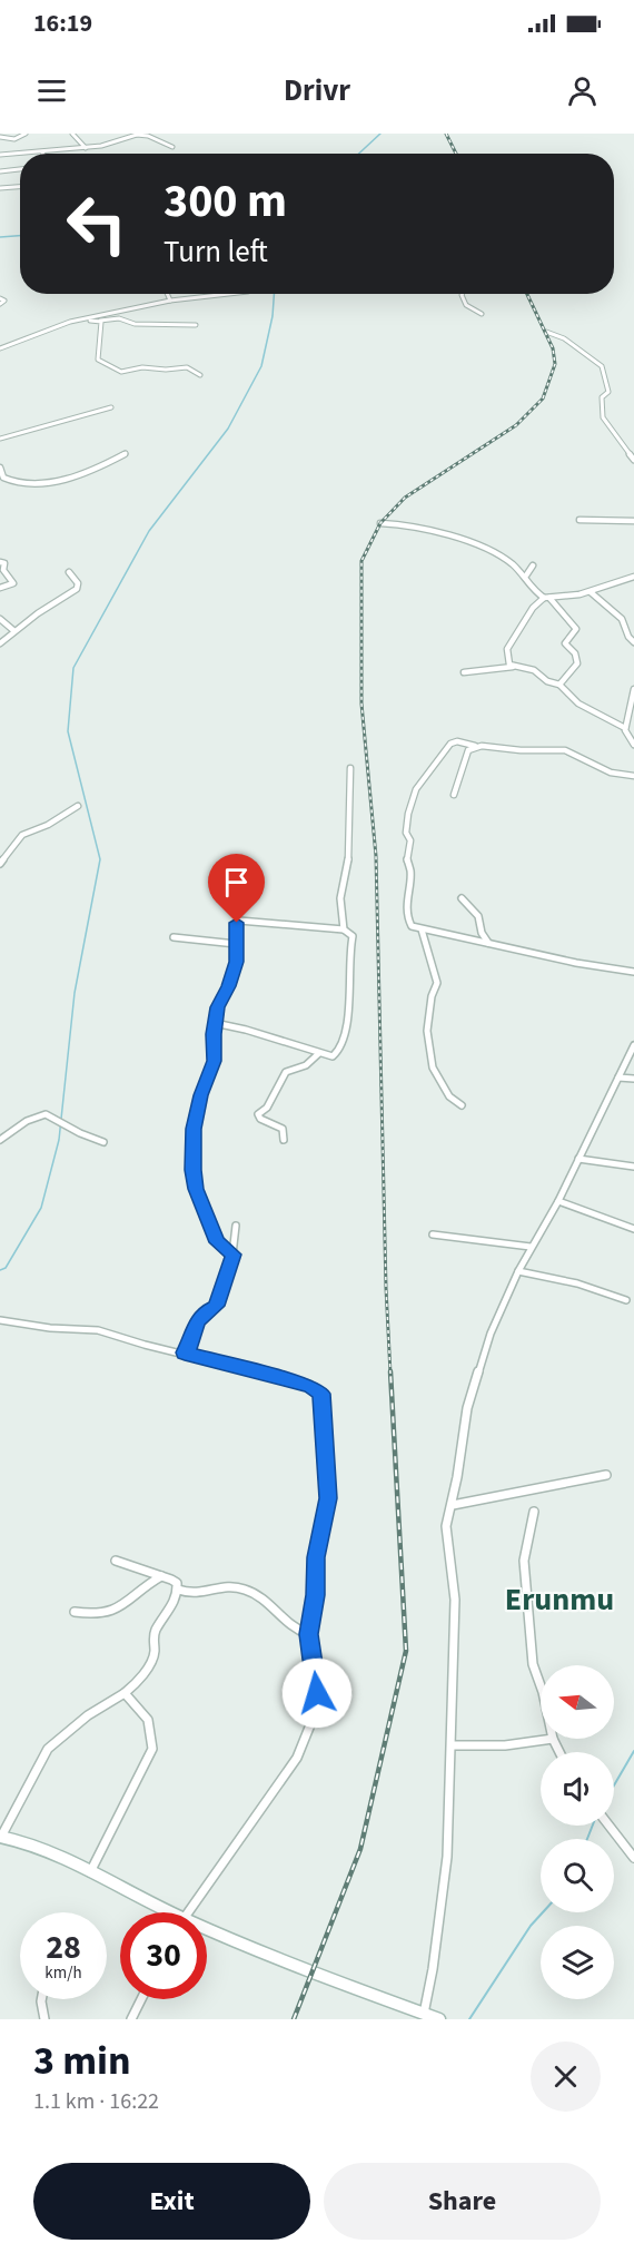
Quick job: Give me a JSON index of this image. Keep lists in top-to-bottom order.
{
  "districts": ["Erunmu"],
  "north": "left",
  "page": {
    "status": "16:19",
    "header": "Drivr",
    "turn": ["300 m", "Turn left"],
    "speed": "28 km/h",
    "limit": "30",
    "heading": ["3 min", "1.1 km · 16:22"],
    "buttons": ["Exit", "Share"]
  }
}
